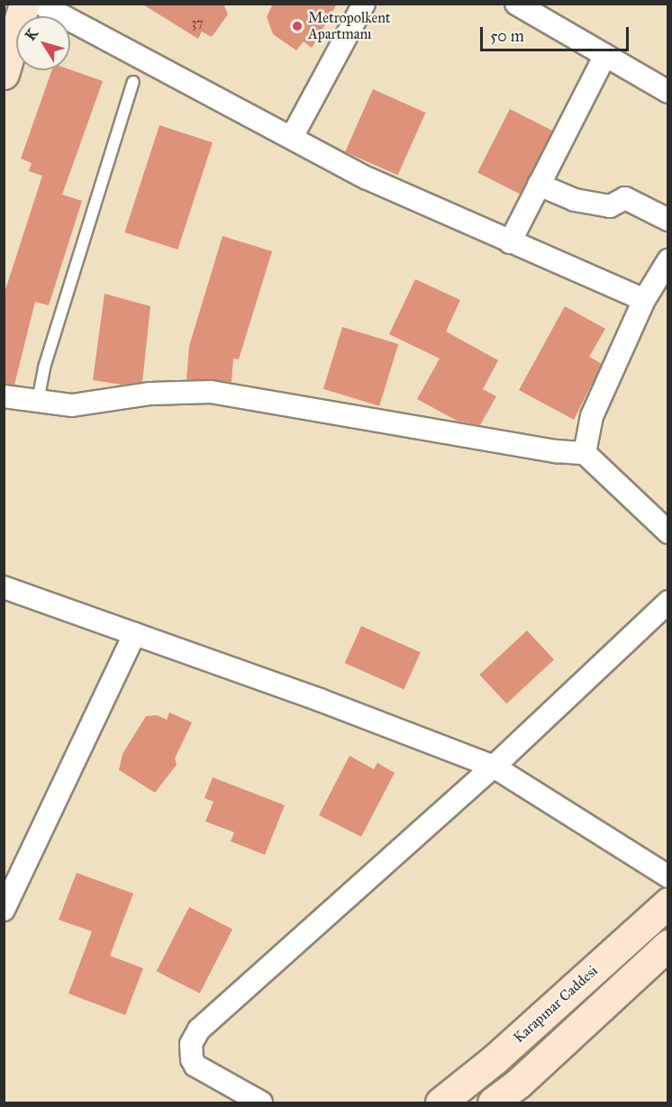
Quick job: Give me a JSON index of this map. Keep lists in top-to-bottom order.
{
  "streets": {
    "main road": ["Karapınar Caddesi"]
  },
  "places": ["Metropolkent Apartmanı"],
  "house_numbers": ["37"],
  "scale_bar": "50 m",
  "north": "top left"
}
